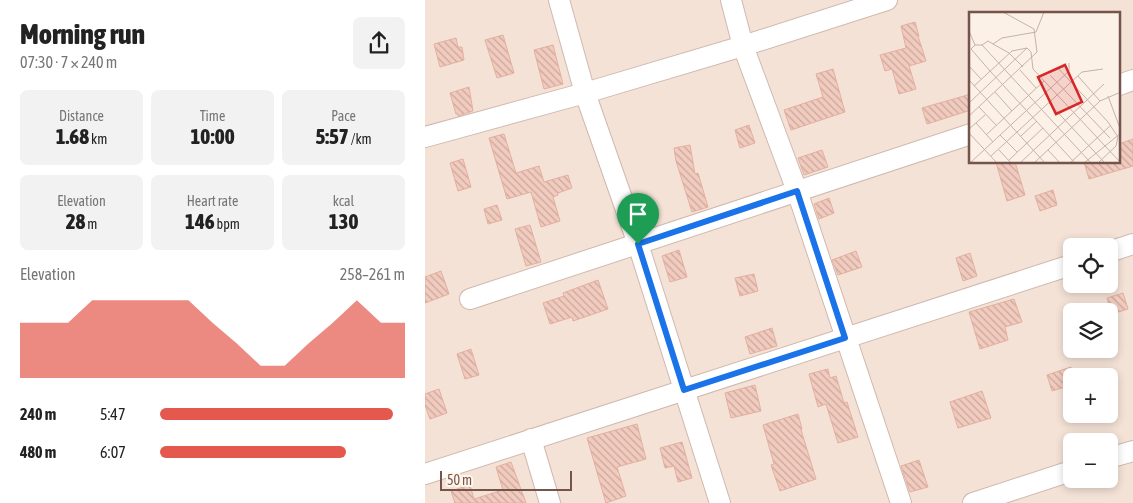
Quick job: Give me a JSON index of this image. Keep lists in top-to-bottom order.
{
  "scale_bar": "50 m",
  "page": {
    "heading": ["Morning run", "07:30 · 7 × 240 m"],
    "stats": [
      ["Distance", "1.68 km"],
      ["Time", "10:00"],
      ["Pace", "5:57 /km"],
      ["Elevation", "28 m"],
      ["Heart rate", "146 bpm"],
      ["kcal", "130"]
    ],
    "map_buttons": ["+", "−"],
    "chart": ["Elevation", "258–261 m"],
    "list": [
      {
        "name": "240 m",
        "note": "5:47"
      },
      {
        "name": "480 m",
        "note": "6:07"
      }
    ],
    "scale": "50 m"
  }
}
